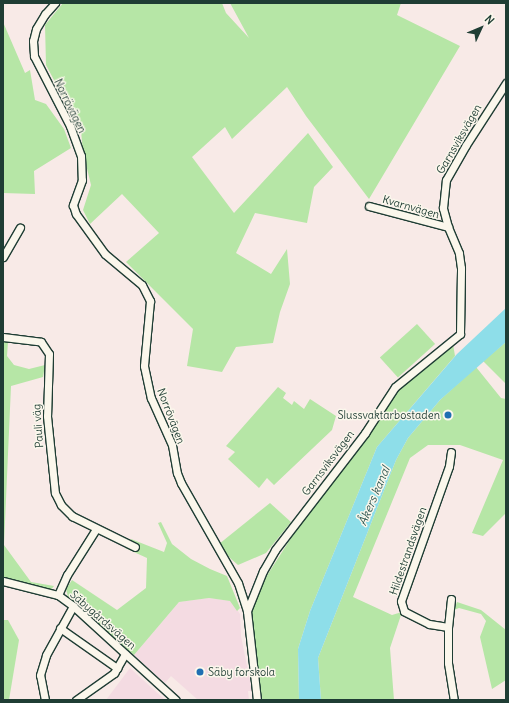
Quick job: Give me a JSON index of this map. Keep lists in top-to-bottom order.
{
  "streets": {
    "street": [
      "Norrövägen",
      "Garnsviksvägen",
      "Kvarnvägen",
      "Pauli väg",
      "Hildestrandsvägen",
      "Säbygårdsvägen"
    ]
  },
  "crossings": [
    ["Norrövägen", "Garnsviksvägen"],
    ["Garnsviksvägen", "Kvarnvägen"]
  ],
  "water": ["Åkers kanal"],
  "places": ["Slussvaktarbostaden", "Säby forskola"],
  "north": "top right"
}
